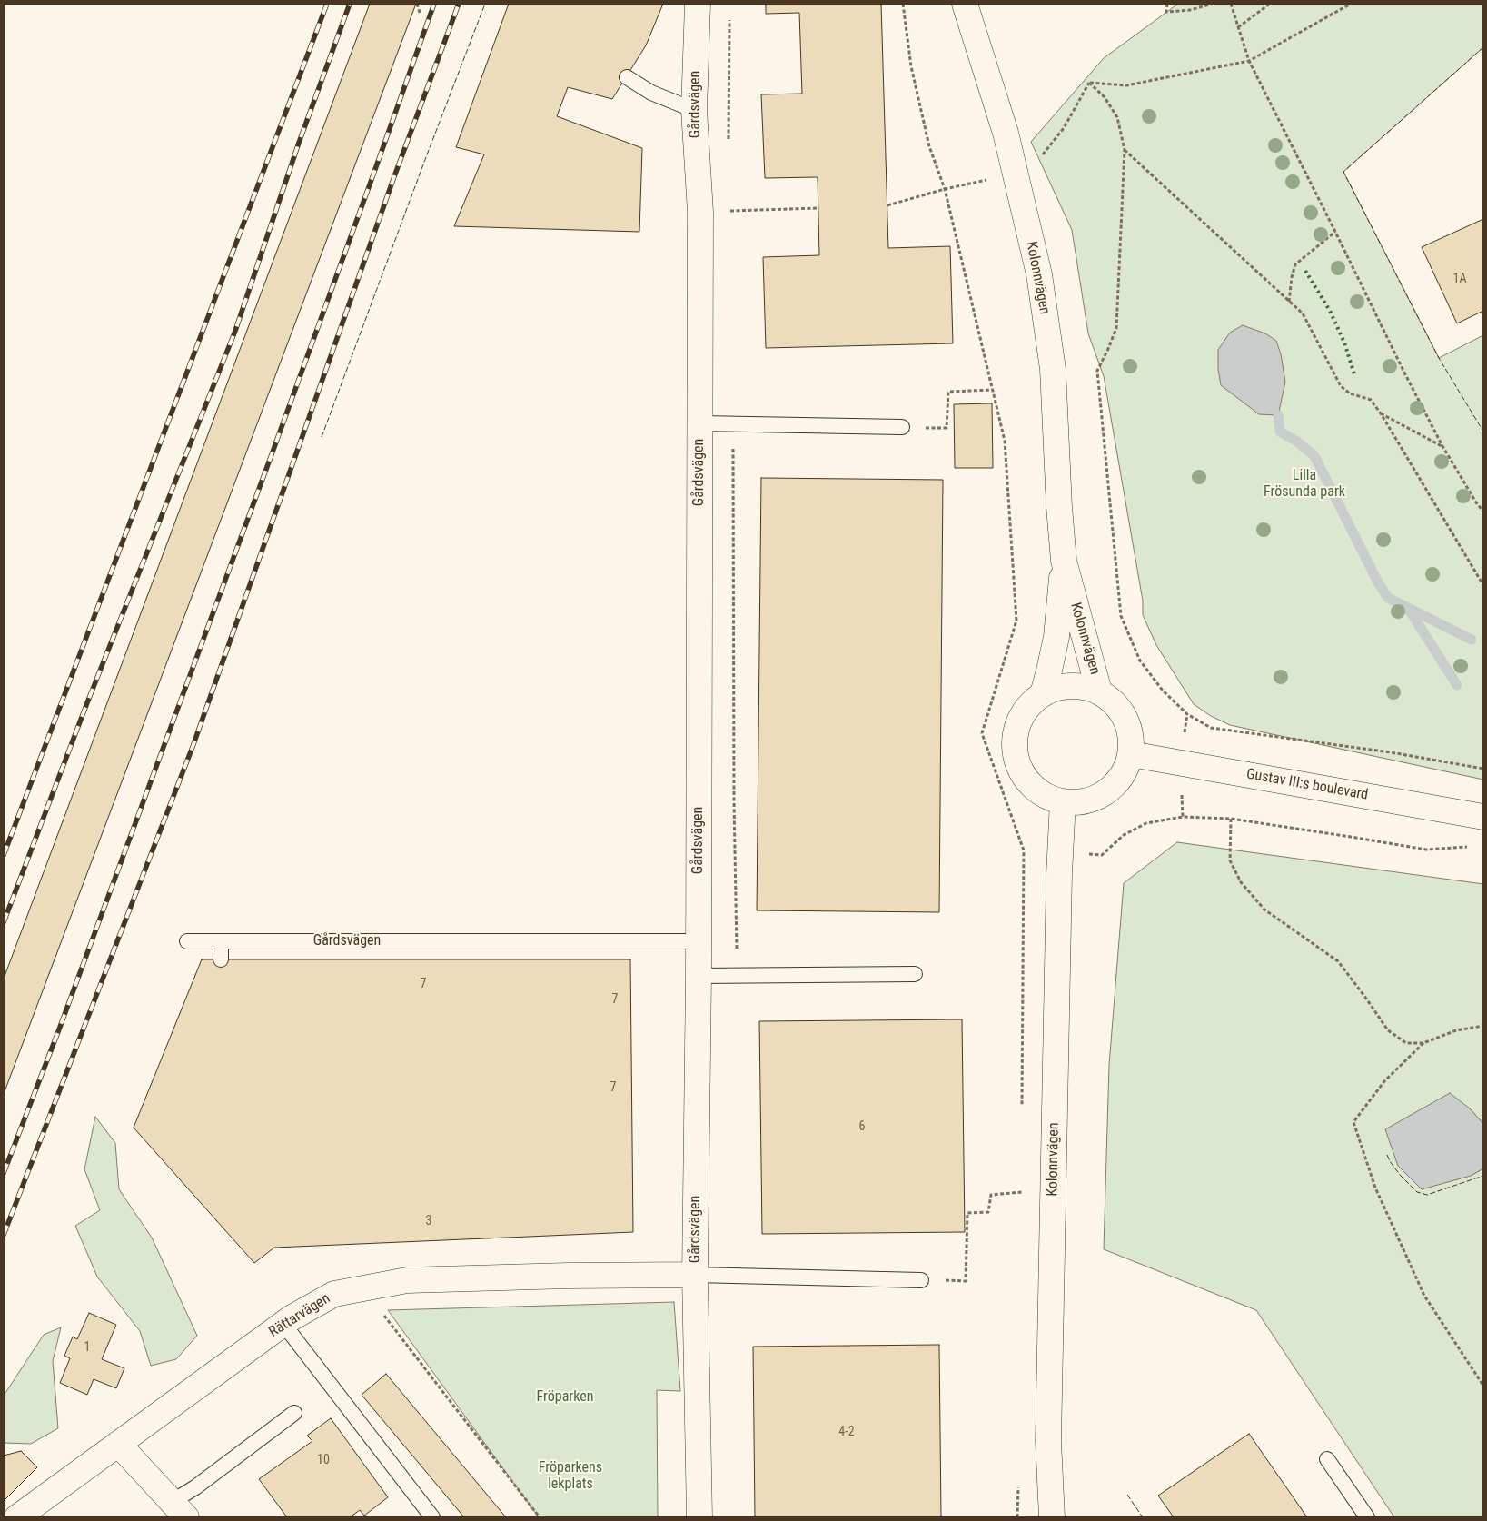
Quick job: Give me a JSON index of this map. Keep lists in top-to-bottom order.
{
  "streets": {
    "street": [
      "Gårdsvägen",
      "Kolonnvägen",
      "Gustav III:s boulevard",
      "Rättarvägen"
    ]
  },
  "crossings": [
    ["Gårdsvägen", "Rättarvägen"],
    ["Kolonnvägen", "Gustav III:s boulevard"]
  ],
  "parks": ["Lilla Frösunda park", "Fröparken", "Fröparkens lekplats"],
  "house_numbers": [
    "1A",
    "7",
    "7",
    "7",
    "6",
    "3",
    "1",
    "4-2",
    "10"
  ]
}
